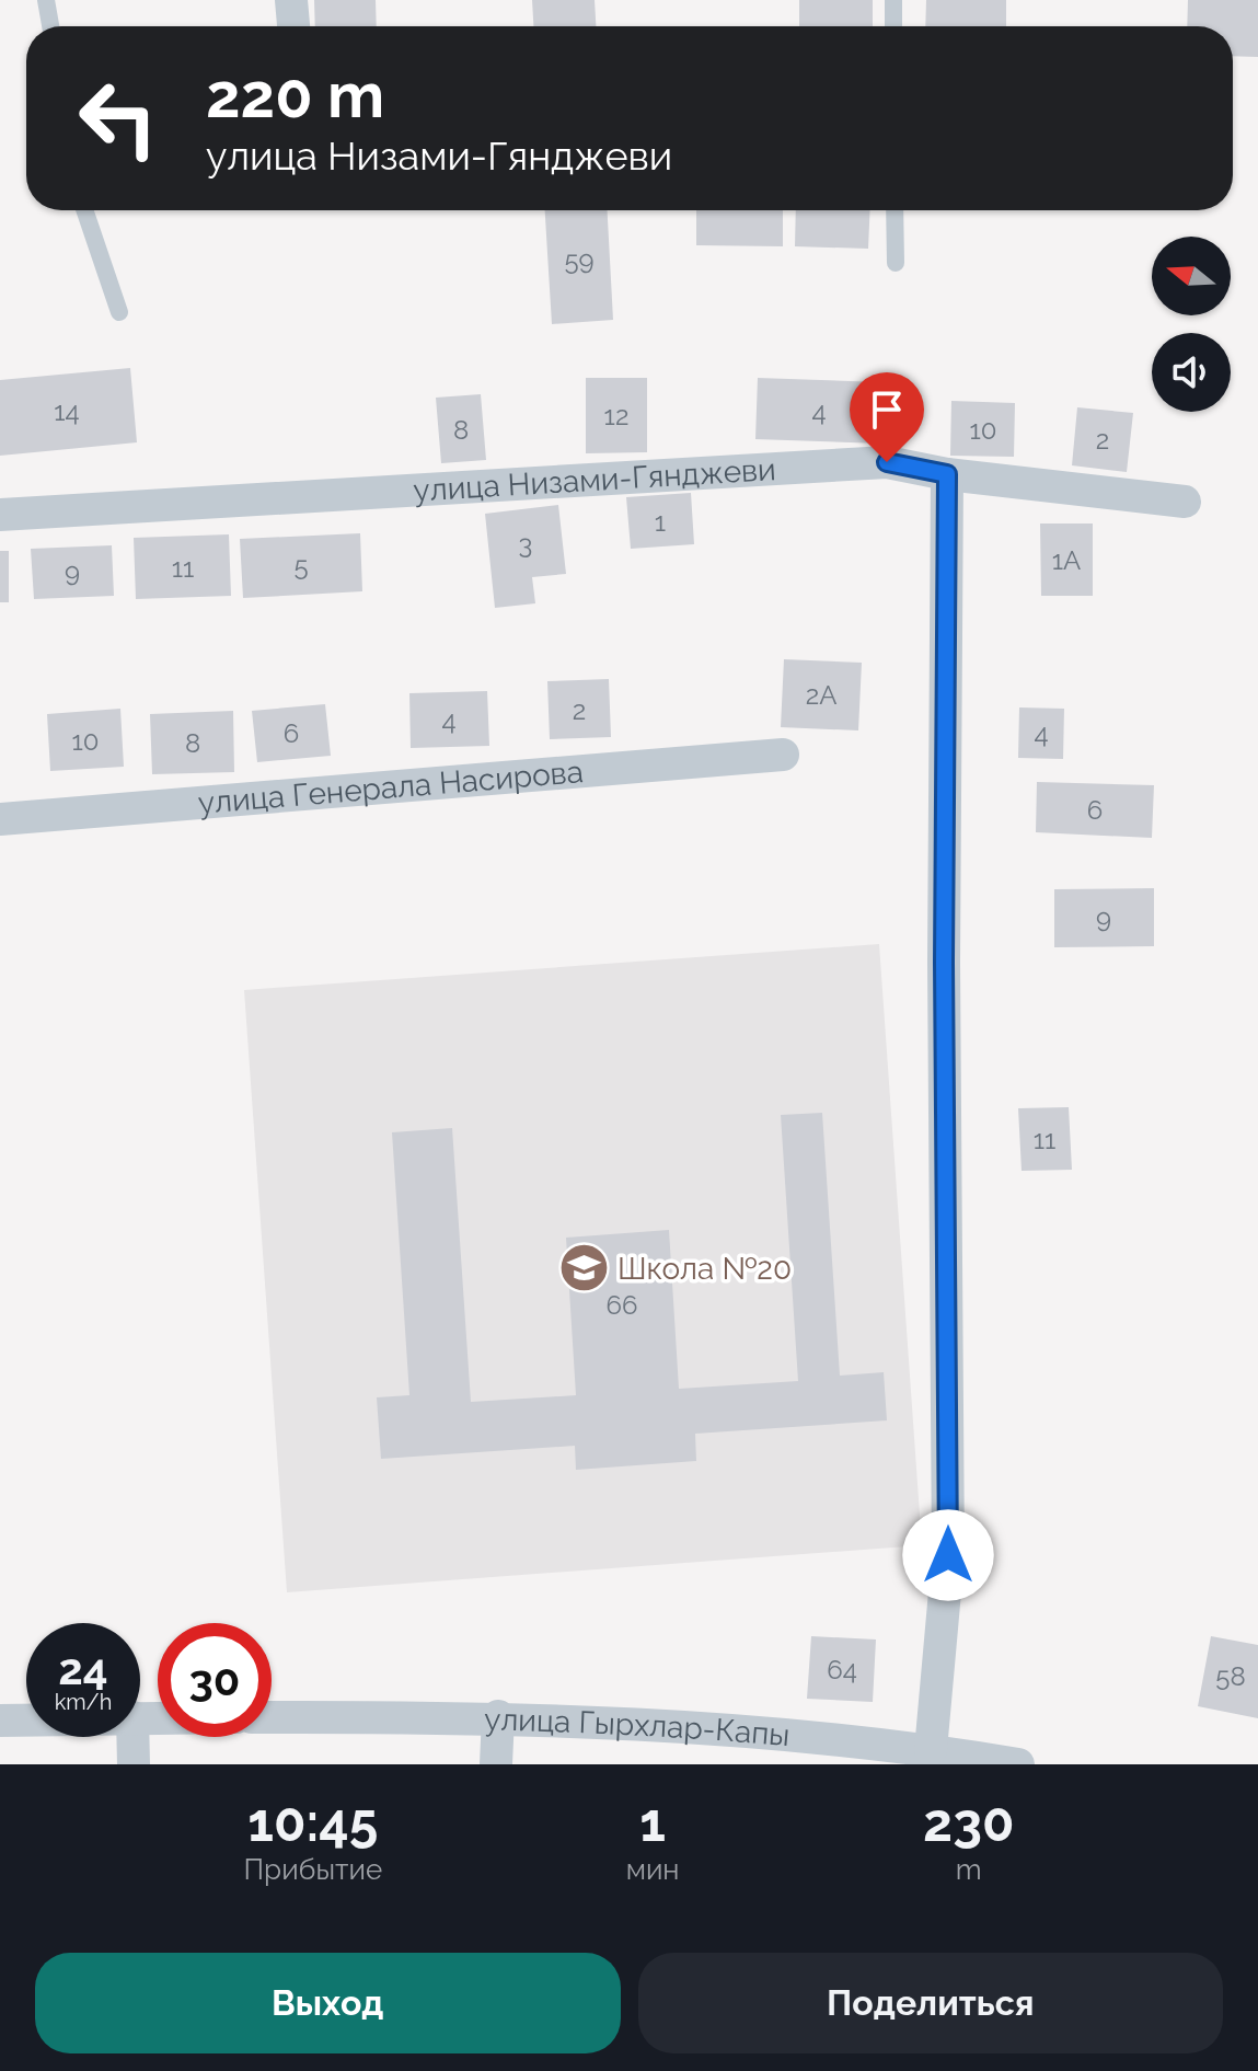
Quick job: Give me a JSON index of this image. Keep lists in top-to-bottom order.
{
  "streets": {
    "street": ["улица Низами-Гянджеви", "улица Генерала Насирова", "улица Гырхлар-Капы"]
  },
  "places": {
    "school or university": ["Школа №20"]
  },
  "house_numbers": [
    "59",
    "14",
    "4",
    "12",
    "8",
    "10",
    "2",
    "1",
    "3",
    "1А",
    "5",
    "11",
    "9",
    "2А",
    "2",
    "4",
    "6",
    "4",
    "10",
    "8",
    "6",
    "9",
    "11",
    "66",
    "64",
    "58"
  ],
  "north": "left",
  "page": {
    "turn": ["220 m", "улица Низами-Гянджеви"],
    "speed": "24 km/h",
    "limit": "30",
    "eta": [
      "10:45",
      "Прибытие",
      "1",
      "мин",
      "230",
      "m"
    ],
    "buttons": ["Выход", "Поделиться"]
  }
}
